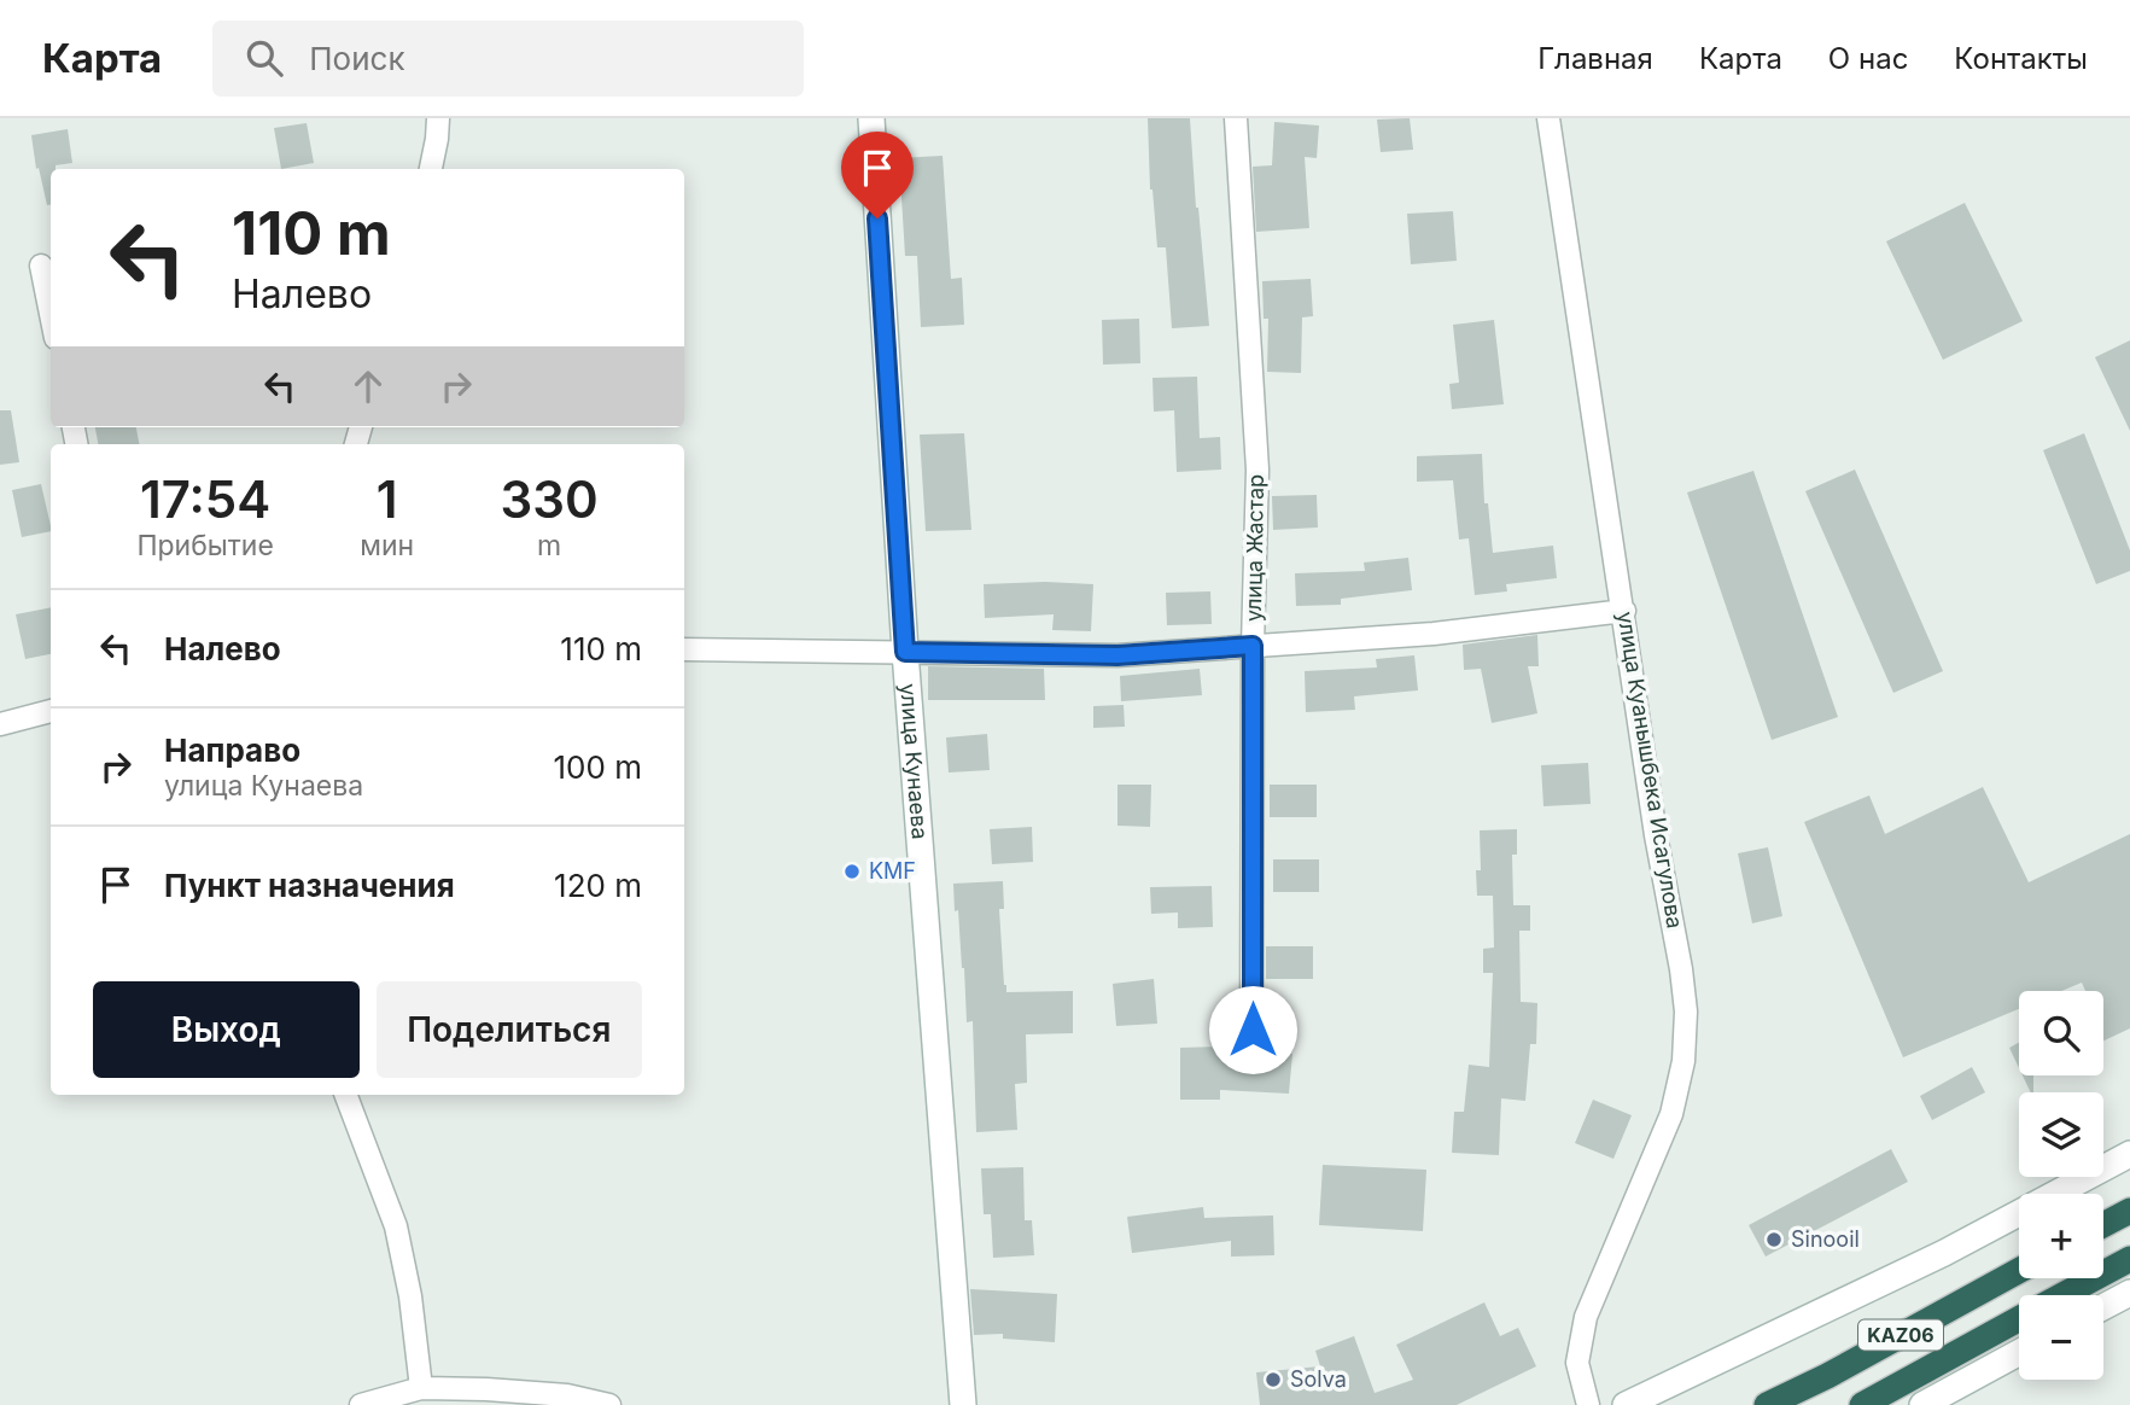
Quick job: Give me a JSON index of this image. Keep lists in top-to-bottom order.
{
  "streets": {
    "highway": ["KАZ06"],
    "main road": ["улица Кунаева"],
    "street": ["улица Жастар", "улица Куанышбека Исагулова"]
  },
  "places": ["KMF", "Sinooil", "Solva"],
  "page": {
    "header": "Карта",
    "search": "Поиск",
    "nav": [
      "Главная",
      "Карта",
      "О нас",
      "Контакты"
    ],
    "turn": ["110 m", "Налево"],
    "eta": [
      "17:54",
      "Прибытие",
      "1",
      "мин",
      "330",
      "m"
    ],
    "list": [
      {
        "name": "Налево",
        "value": "110 m"
      },
      {
        "name": "Направо",
        "note": "улица Кунаева",
        "value": "100 m"
      },
      {
        "name": "Пункт назначения",
        "value": "120 m"
      }
    ],
    "buttons": ["Выход", "Поделиться"],
    "map_buttons": ["+", "−"]
  }
}
